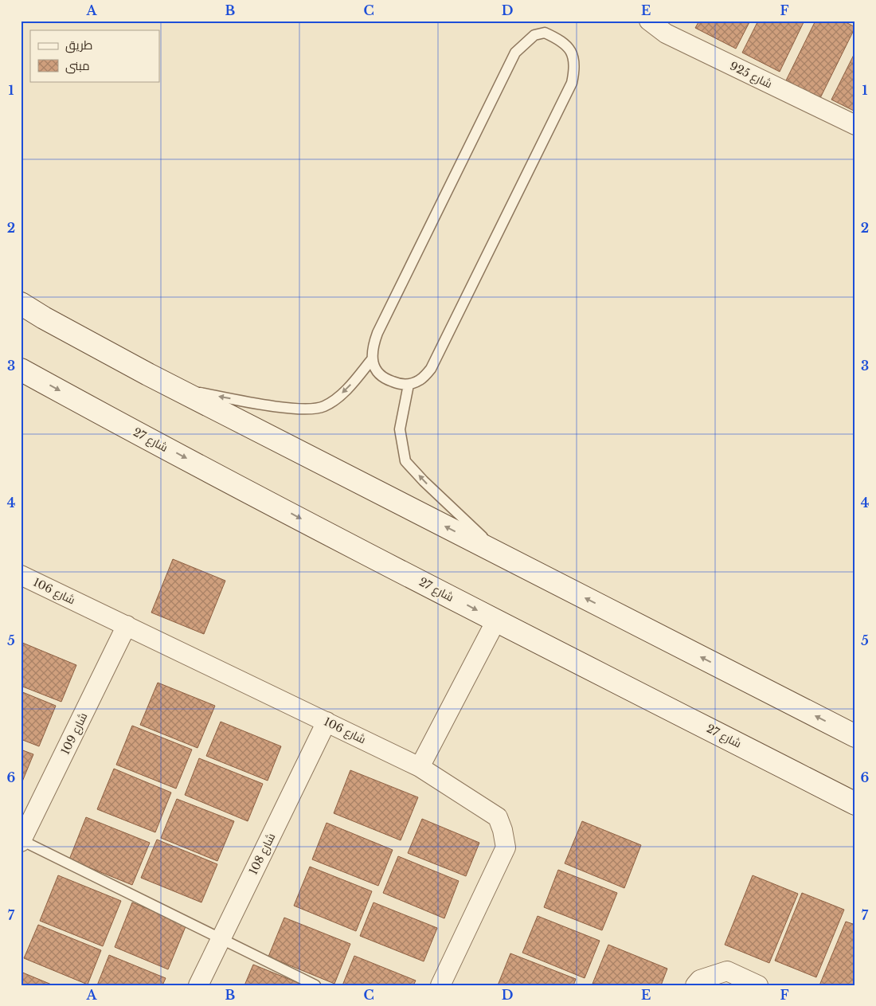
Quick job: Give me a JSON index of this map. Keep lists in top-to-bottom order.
{
  "streets": {
    "main road": ["شارع 27"],
    "street": [
      "شارع 925",
      "شارع 106",
      "شارع 109",
      "شارع 108"
    ]
  },
  "crossings": [
    ["شارع 106", "شارع 109"],
    ["شارع 106", "شارع 108"]
  ],
  "legend": ["طريق", "مبنى"],
  "grid": {
    "columns": [
      "A",
      "B",
      "C",
      "D",
      "E",
      "F"
    ],
    "rows": [
      "1",
      "2",
      "3",
      "4",
      "5",
      "6",
      "7"
    ]
  }
}
